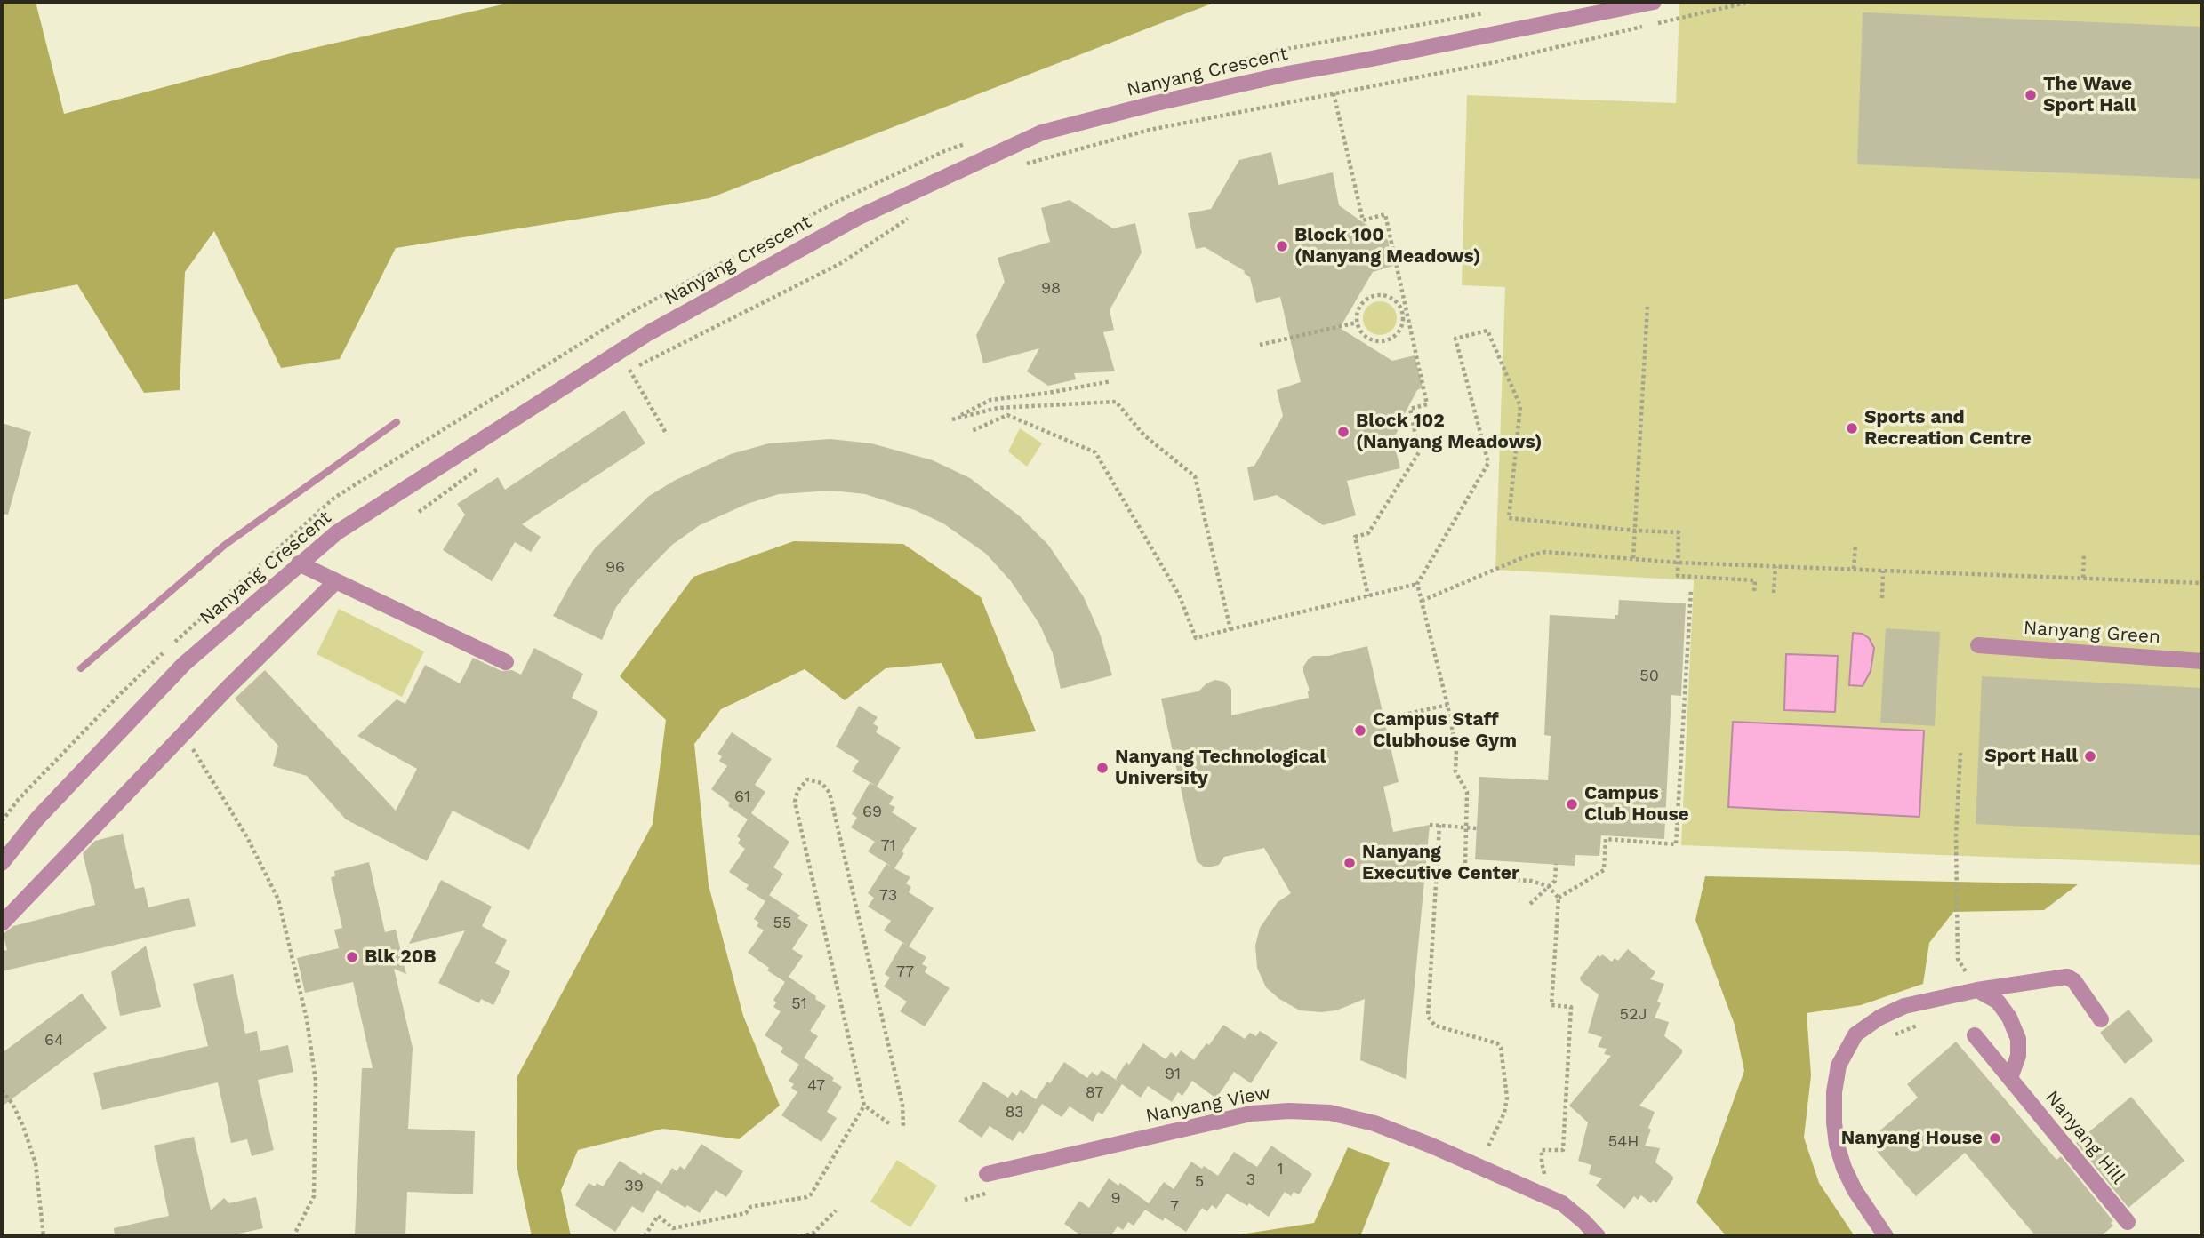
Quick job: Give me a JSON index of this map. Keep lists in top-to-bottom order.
{
  "streets": {
    "street": [
      "Nanyang Crescent",
      "Nanyang Green",
      "Nanyang View",
      "Nanyang Hill"
    ]
  },
  "places": [
    "The Wave Sport Hall",
    "Block 100 (Nanyang Meadows)",
    "Sports and Recreation Centre",
    "Block 102 (Nanyang Meadows)",
    "Campus Staff Clubhouse Gym",
    "Sport Hall",
    "Nanyang Technological University",
    "Campus Club House",
    "Nanyang Executive Center",
    "Blk 20B",
    "Nanyang House"
  ],
  "house_numbers": [
    "98",
    "96",
    "50",
    "61",
    "69",
    "71",
    "73",
    "55",
    "77",
    "51",
    "52J",
    "64",
    "91",
    "47",
    "87",
    "83",
    "54H",
    "1",
    "3",
    "5",
    "39",
    "9",
    "7"
  ]
}
